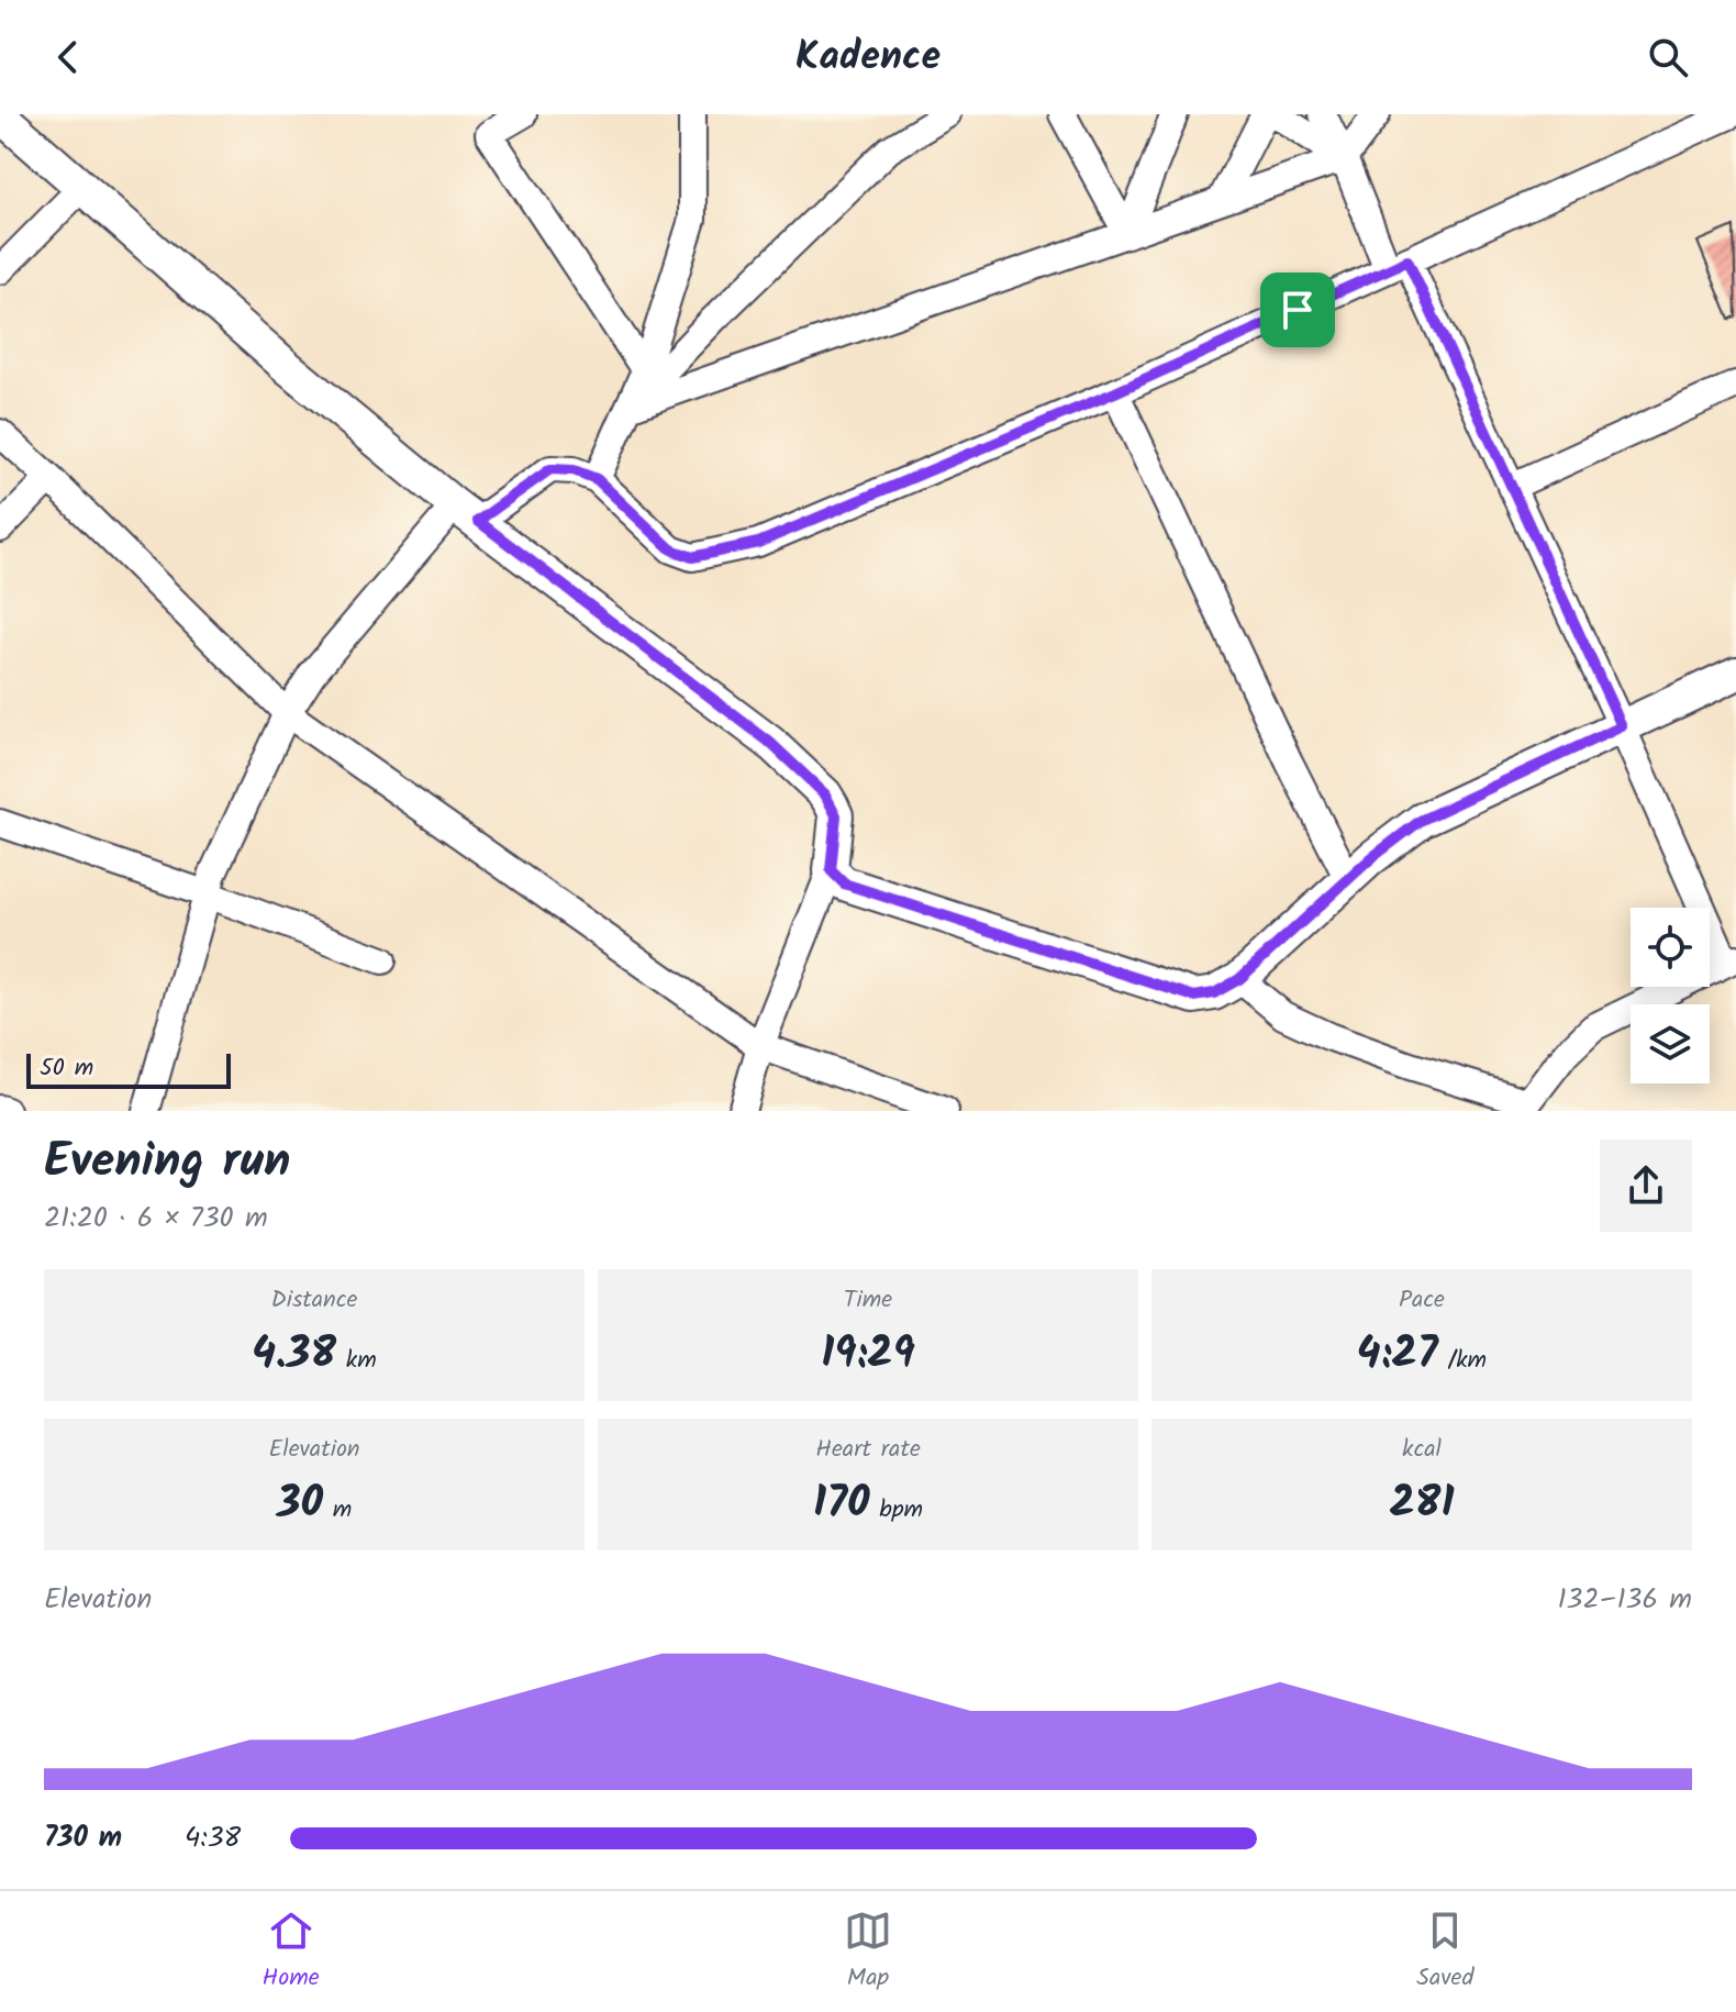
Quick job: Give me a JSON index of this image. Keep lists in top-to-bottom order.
{
  "scale_bar": "50 m",
  "page": {
    "header": "Kadence",
    "scale": "50 m",
    "heading": ["Evening run", "21:20 · 6 × 730 m"],
    "stats": [
      ["Distance", "4.38 km"],
      ["Time", "19:29"],
      ["Pace", "4:27 /km"],
      ["Elevation", "30 m"],
      ["Heart rate", "170 bpm"],
      ["kcal", "281"]
    ],
    "chart": ["Elevation", "132–136 m"],
    "list": [
      {
        "name": "730 m",
        "note": "4:38"
      }
    ],
    "tabs": ["Home", "Map", "Saved"]
  }
}
